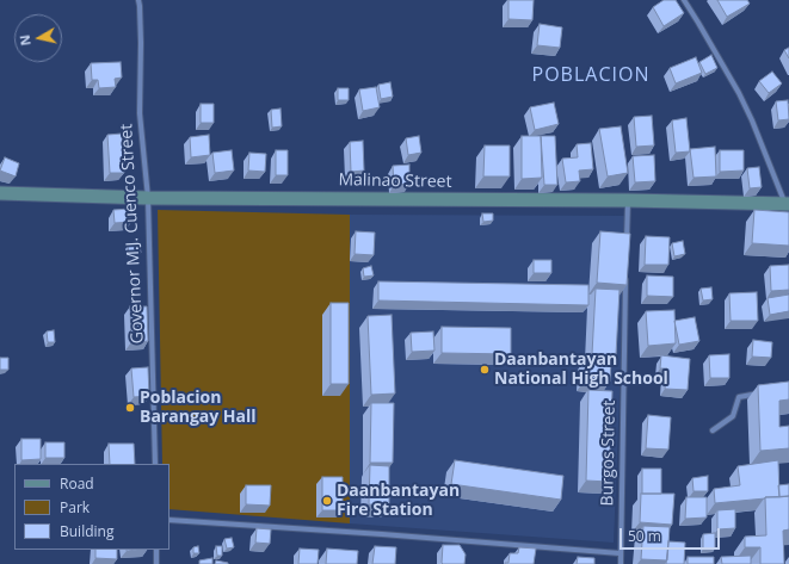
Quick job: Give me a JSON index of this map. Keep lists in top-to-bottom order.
{
  "streets": {
    "main road": ["Malinao Street"],
    "street": ["Governor M.J. Cuenco Street", "Burgos Street"]
  },
  "crossings": [
    ["Malinao Street", "Governor M.J. Cuenco Street"]
  ],
  "districts": ["POBLACION"],
  "places": ["Daanbantayan National High School", "Poblacion Barangay Hall", "Daanbantayan Fire Station"],
  "legend": ["Road", "Park", "Building"],
  "scale_bar": "50 m",
  "north": "left"
}
